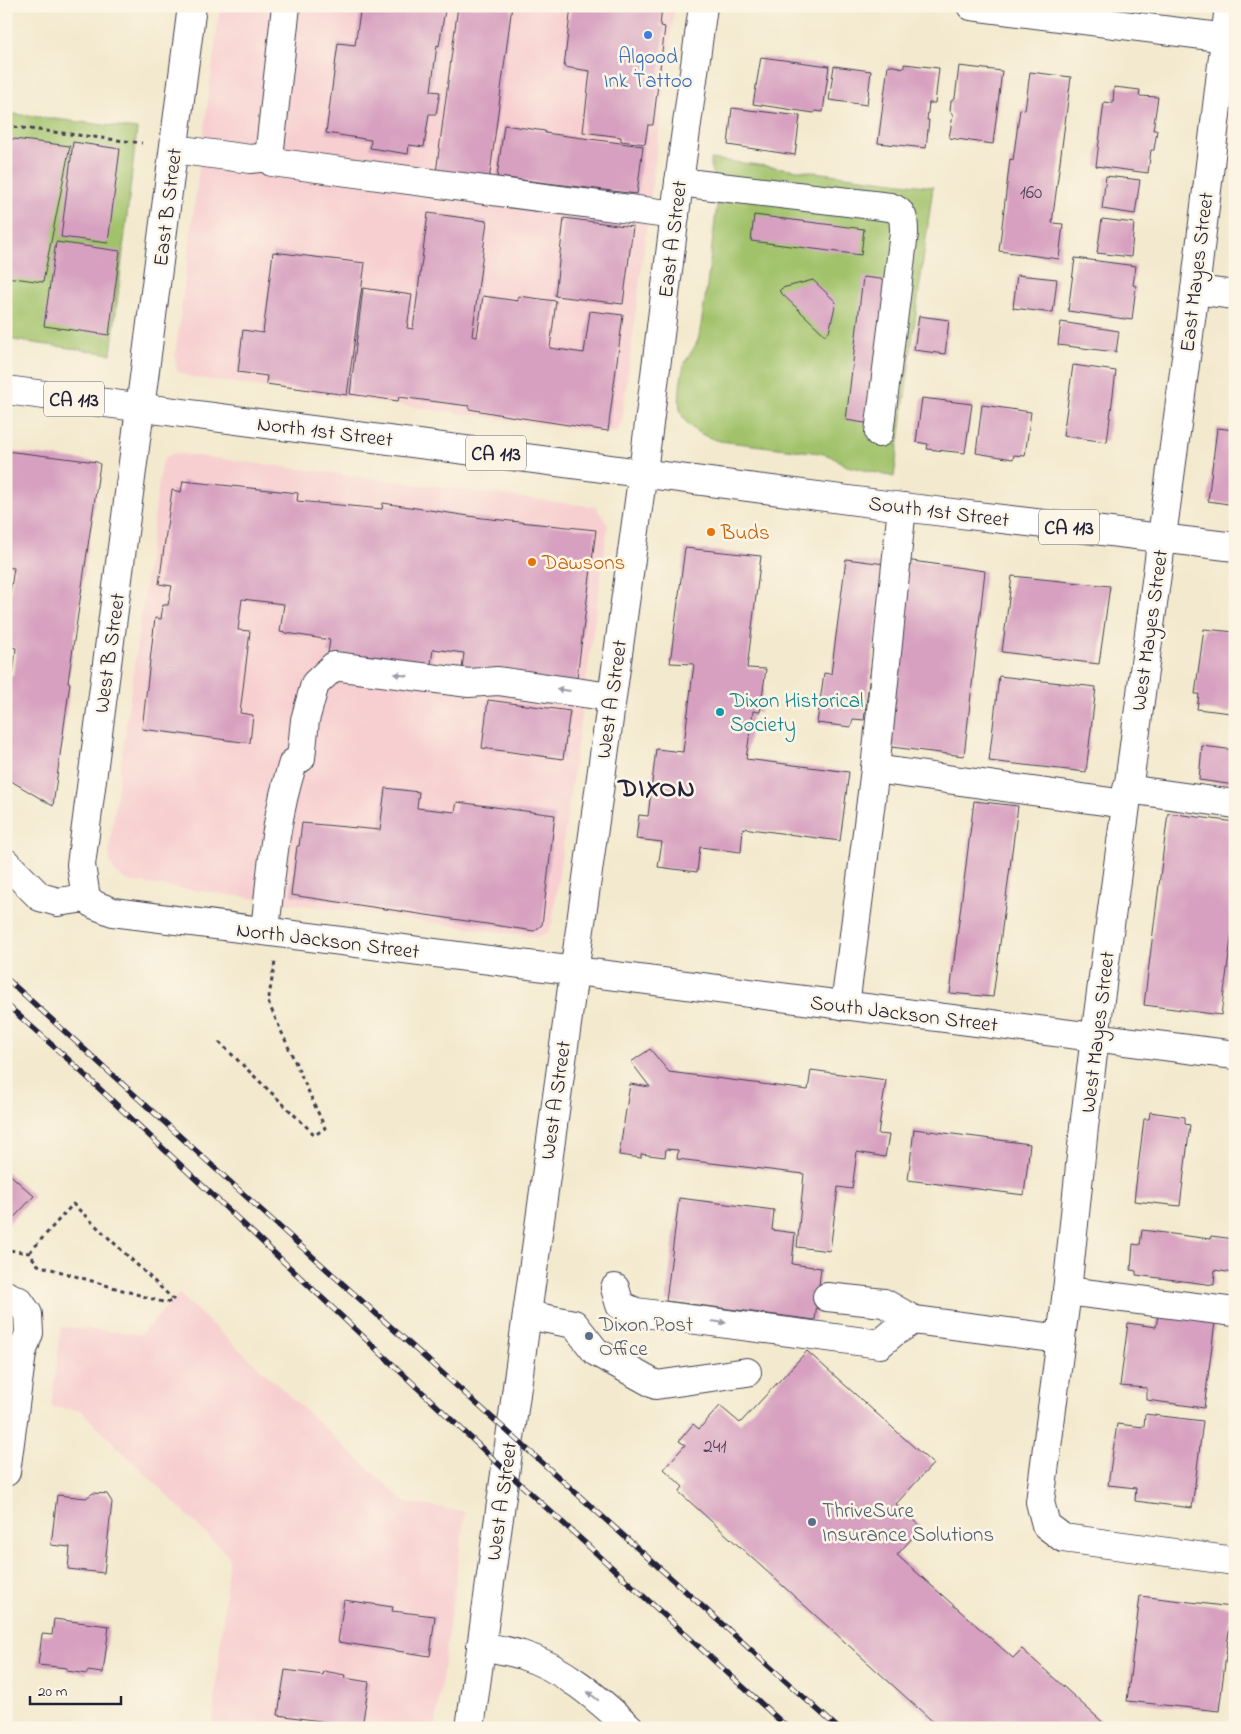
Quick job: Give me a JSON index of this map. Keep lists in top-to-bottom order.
{
  "streets": {
    "street": [
      "East B Street",
      "East A Street",
      "East Mayes Street",
      "CA 113",
      "North 1st Street",
      "South 1st Street",
      "West Mayes Street",
      "West B Street",
      "West A Street",
      "North Jackson Street",
      "South Jackson Street"
    ]
  },
  "crossings": [
    ["East B Street", "North 1st Street"],
    ["East B Street", "West B Street"],
    ["East A Street", "North 1st Street"],
    ["East A Street", "South 1st Street"],
    ["East A Street", "West A Street"],
    ["East Mayes Street", "South 1st Street"],
    ["East Mayes Street", "West Mayes Street"],
    ["North 1st Street", "South 1st Street"],
    ["North 1st Street", "West B Street"],
    ["North 1st Street", "West A Street"],
    ["South 1st Street", "West Mayes Street"],
    ["South 1st Street", "West A Street"],
    ["West Mayes Street", "South Jackson Street"],
    ["West B Street", "North Jackson Street"],
    ["West A Street", "North Jackson Street"],
    ["West A Street", "South Jackson Street"],
    ["North Jackson Street", "South Jackson Street"]
  ],
  "districts": ["DIXON"],
  "places": [
    "Algood Ink Tattoo",
    "Buds",
    "Dawsons",
    "Dixon Historical Society",
    "Dixon Post Office",
    "ThriveSure Insurance Solutions"
  ],
  "house_numbers": ["160", "241"],
  "scale_bar": "20 m"
}
